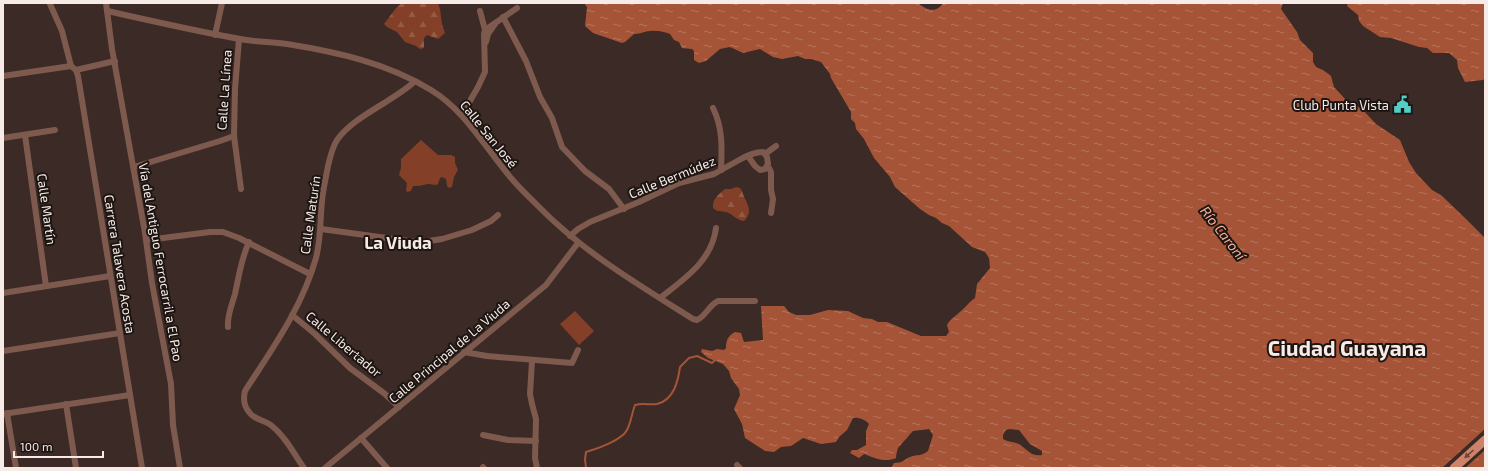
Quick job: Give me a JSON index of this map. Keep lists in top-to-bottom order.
{
  "streets": {
    "street": [
      "Calle La Línea",
      "Calle San José",
      "Calle Bermúdez",
      "Calle Martín",
      "Calle Maturín",
      "Vía del Antiguo Ferrocarril a El Pao",
      "Carrera Talavera Acosta",
      "Calle Libertador",
      "Calle Principal de La Viuda"
    ]
  },
  "crossings": [
    ["Calle La Línea", "Calle San José"],
    ["Calle La Línea", "Vía del Antiguo Ferrocarril a El Pao"],
    ["Calle San José", "Calle Bermúdez"],
    ["Calle San José", "Calle Maturín"],
    ["Calle San José", "Vía del Antiguo Ferrocarril a El Pao"],
    ["Calle San José", "Calle Principal de La Viuda"],
    ["Calle Maturín", "Calle Libertador"],
    ["Calle Libertador", "Calle Principal de La Viuda"]
  ],
  "districts": ["La Viuda", "Ciudad Guayana"],
  "water": ["Río Caroní"],
  "places": {
    "public building": ["Club Punta Vista"]
  },
  "scale_bar": "100 m"
}
